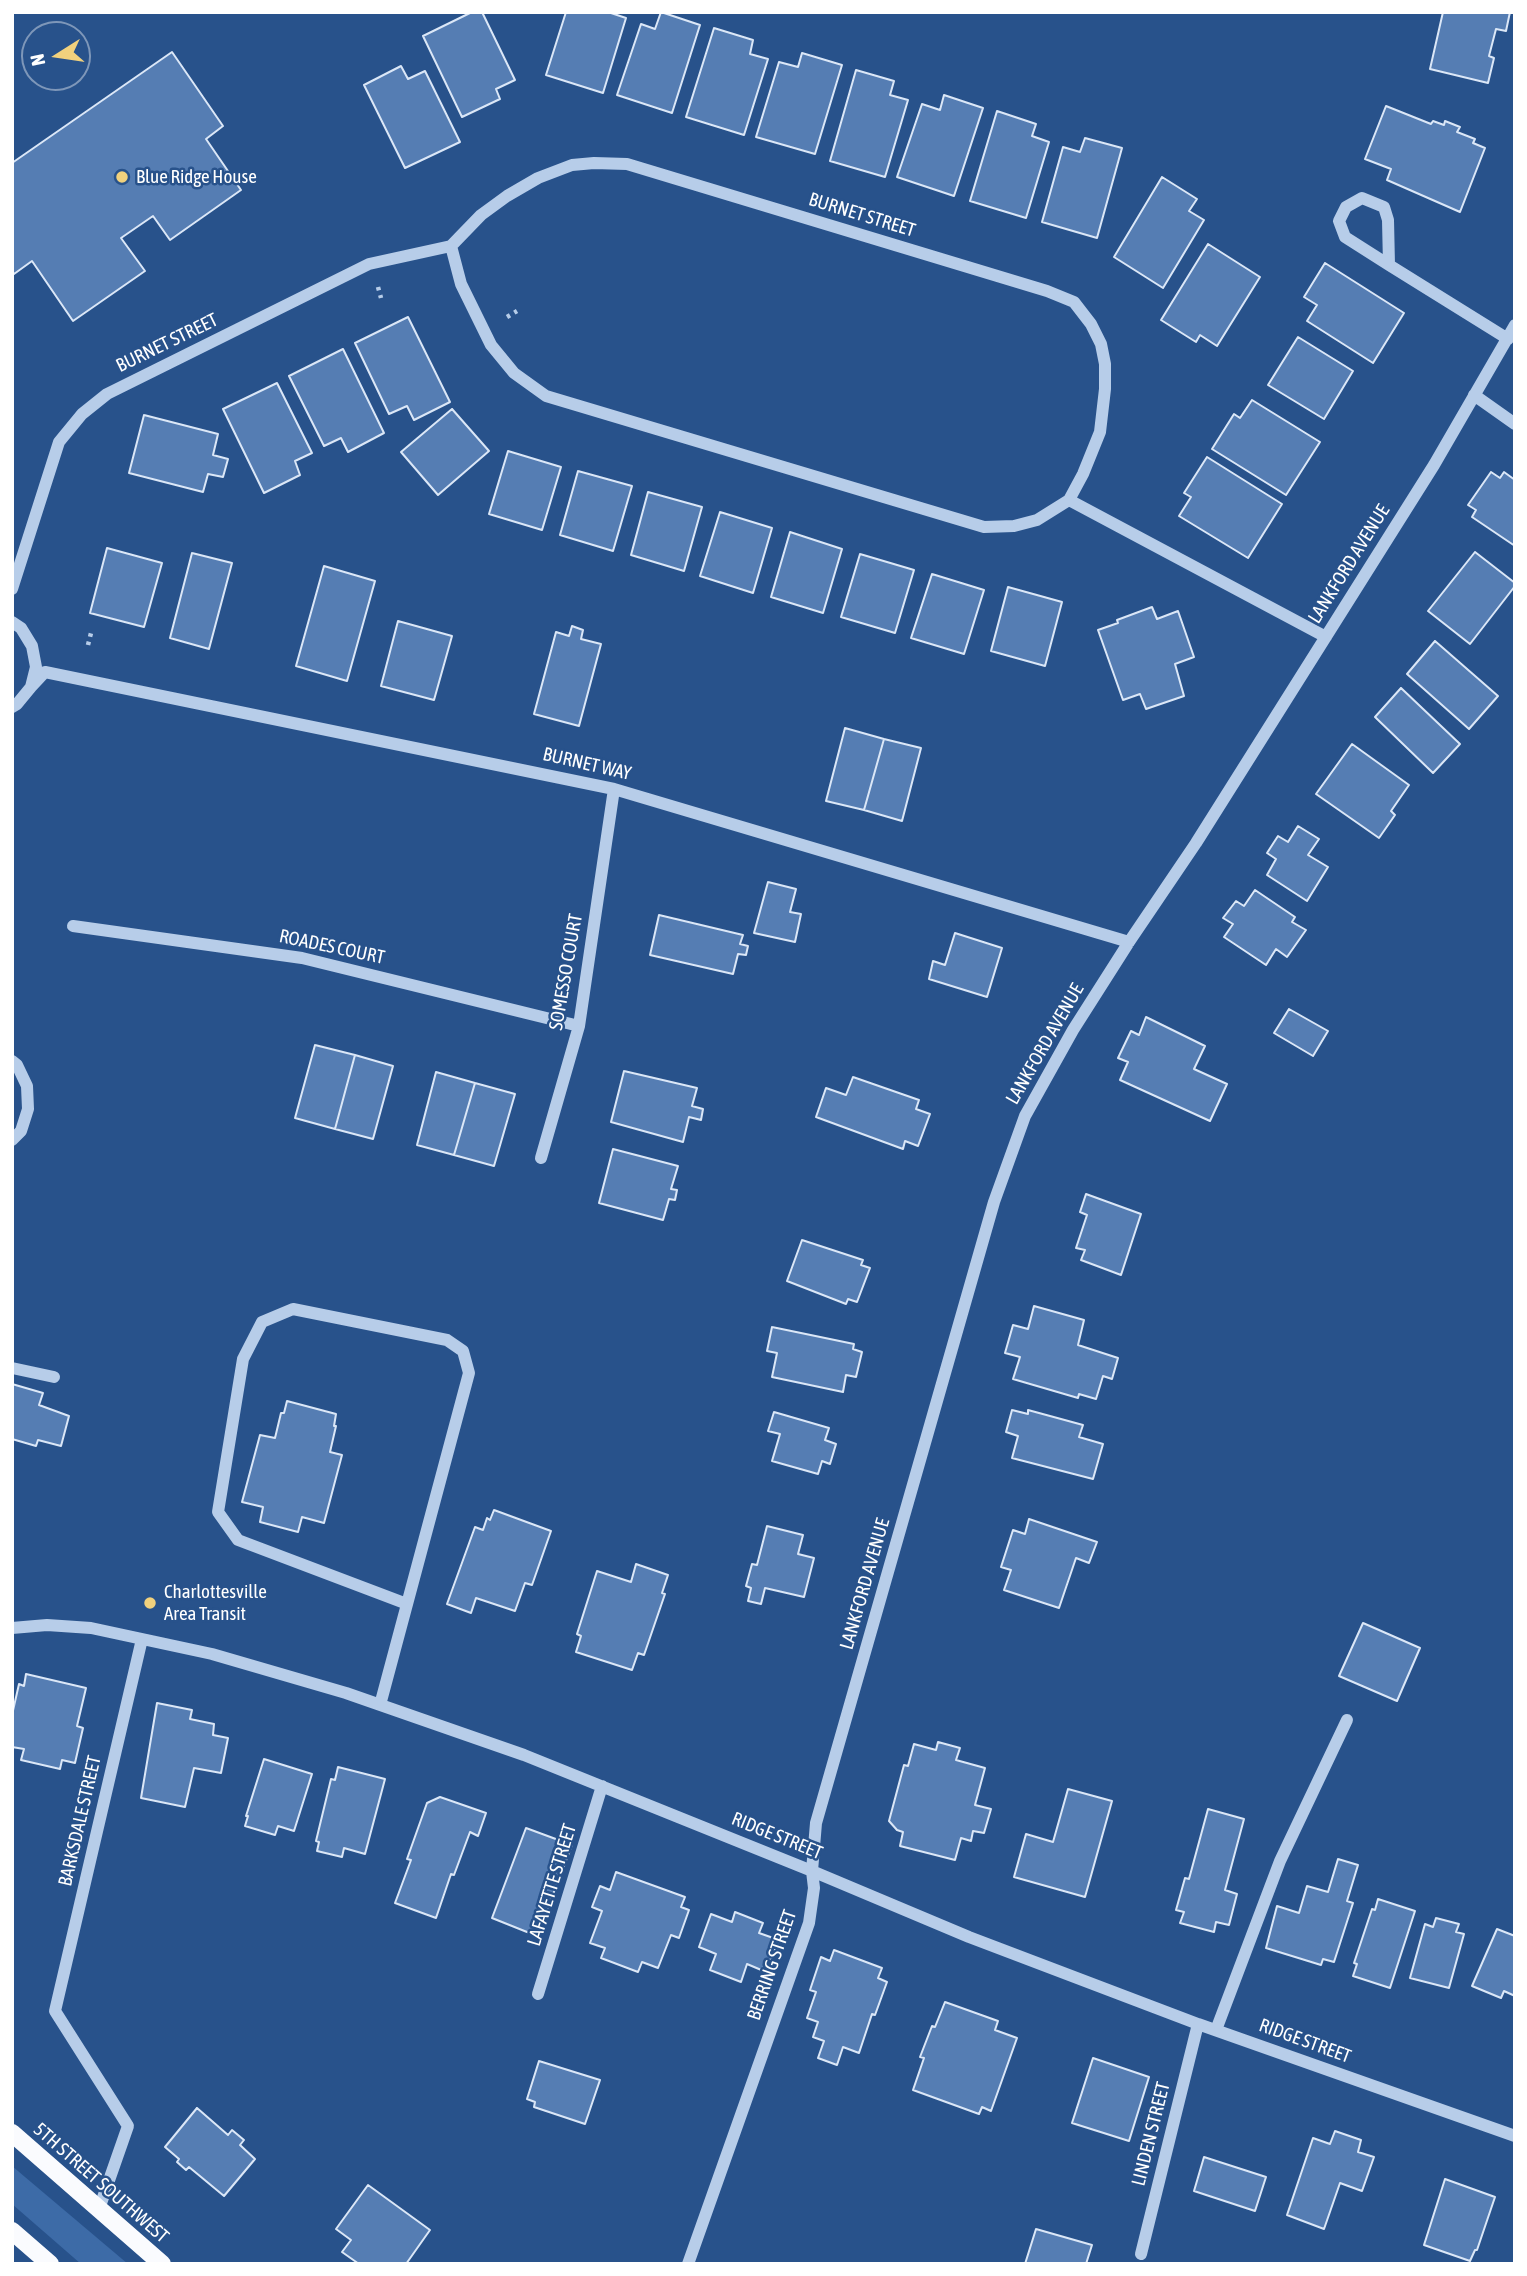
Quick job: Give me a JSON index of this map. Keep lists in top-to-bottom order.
{
  "streets": {
    "main road": ["5TH STREET SOUTHWEST"],
    "street": [
      "BURNET STREET",
      "LANKFORD AVENUE",
      "BURNET WAY",
      "ROADES COURT",
      "SOMESSO COURT",
      "BARKSDALE STREET",
      "RIDGE STREET",
      "LAFAYETTE STREET",
      "BERRING STREET",
      "LINDEN STREET"
    ]
  },
  "crossings": [
    ["LANKFORD AVENUE", "BURNET WAY"],
    ["LANKFORD AVENUE", "RIDGE STREET"],
    ["LANKFORD AVENUE", "BERRING STREET"],
    ["BURNET WAY", "SOMESSO COURT"],
    ["ROADES COURT", "SOMESSO COURT"],
    ["BARKSDALE STREET", "RIDGE STREET"],
    ["BARKSDALE STREET", "5TH STREET SOUTHWEST"],
    ["RIDGE STREET", "LAFAYETTE STREET"],
    ["RIDGE STREET", "BERRING STREET"],
    ["RIDGE STREET", "LINDEN STREET"]
  ],
  "places": ["Blue Ridge House", "Charlottesville Area Transit"],
  "north": "left"
}
